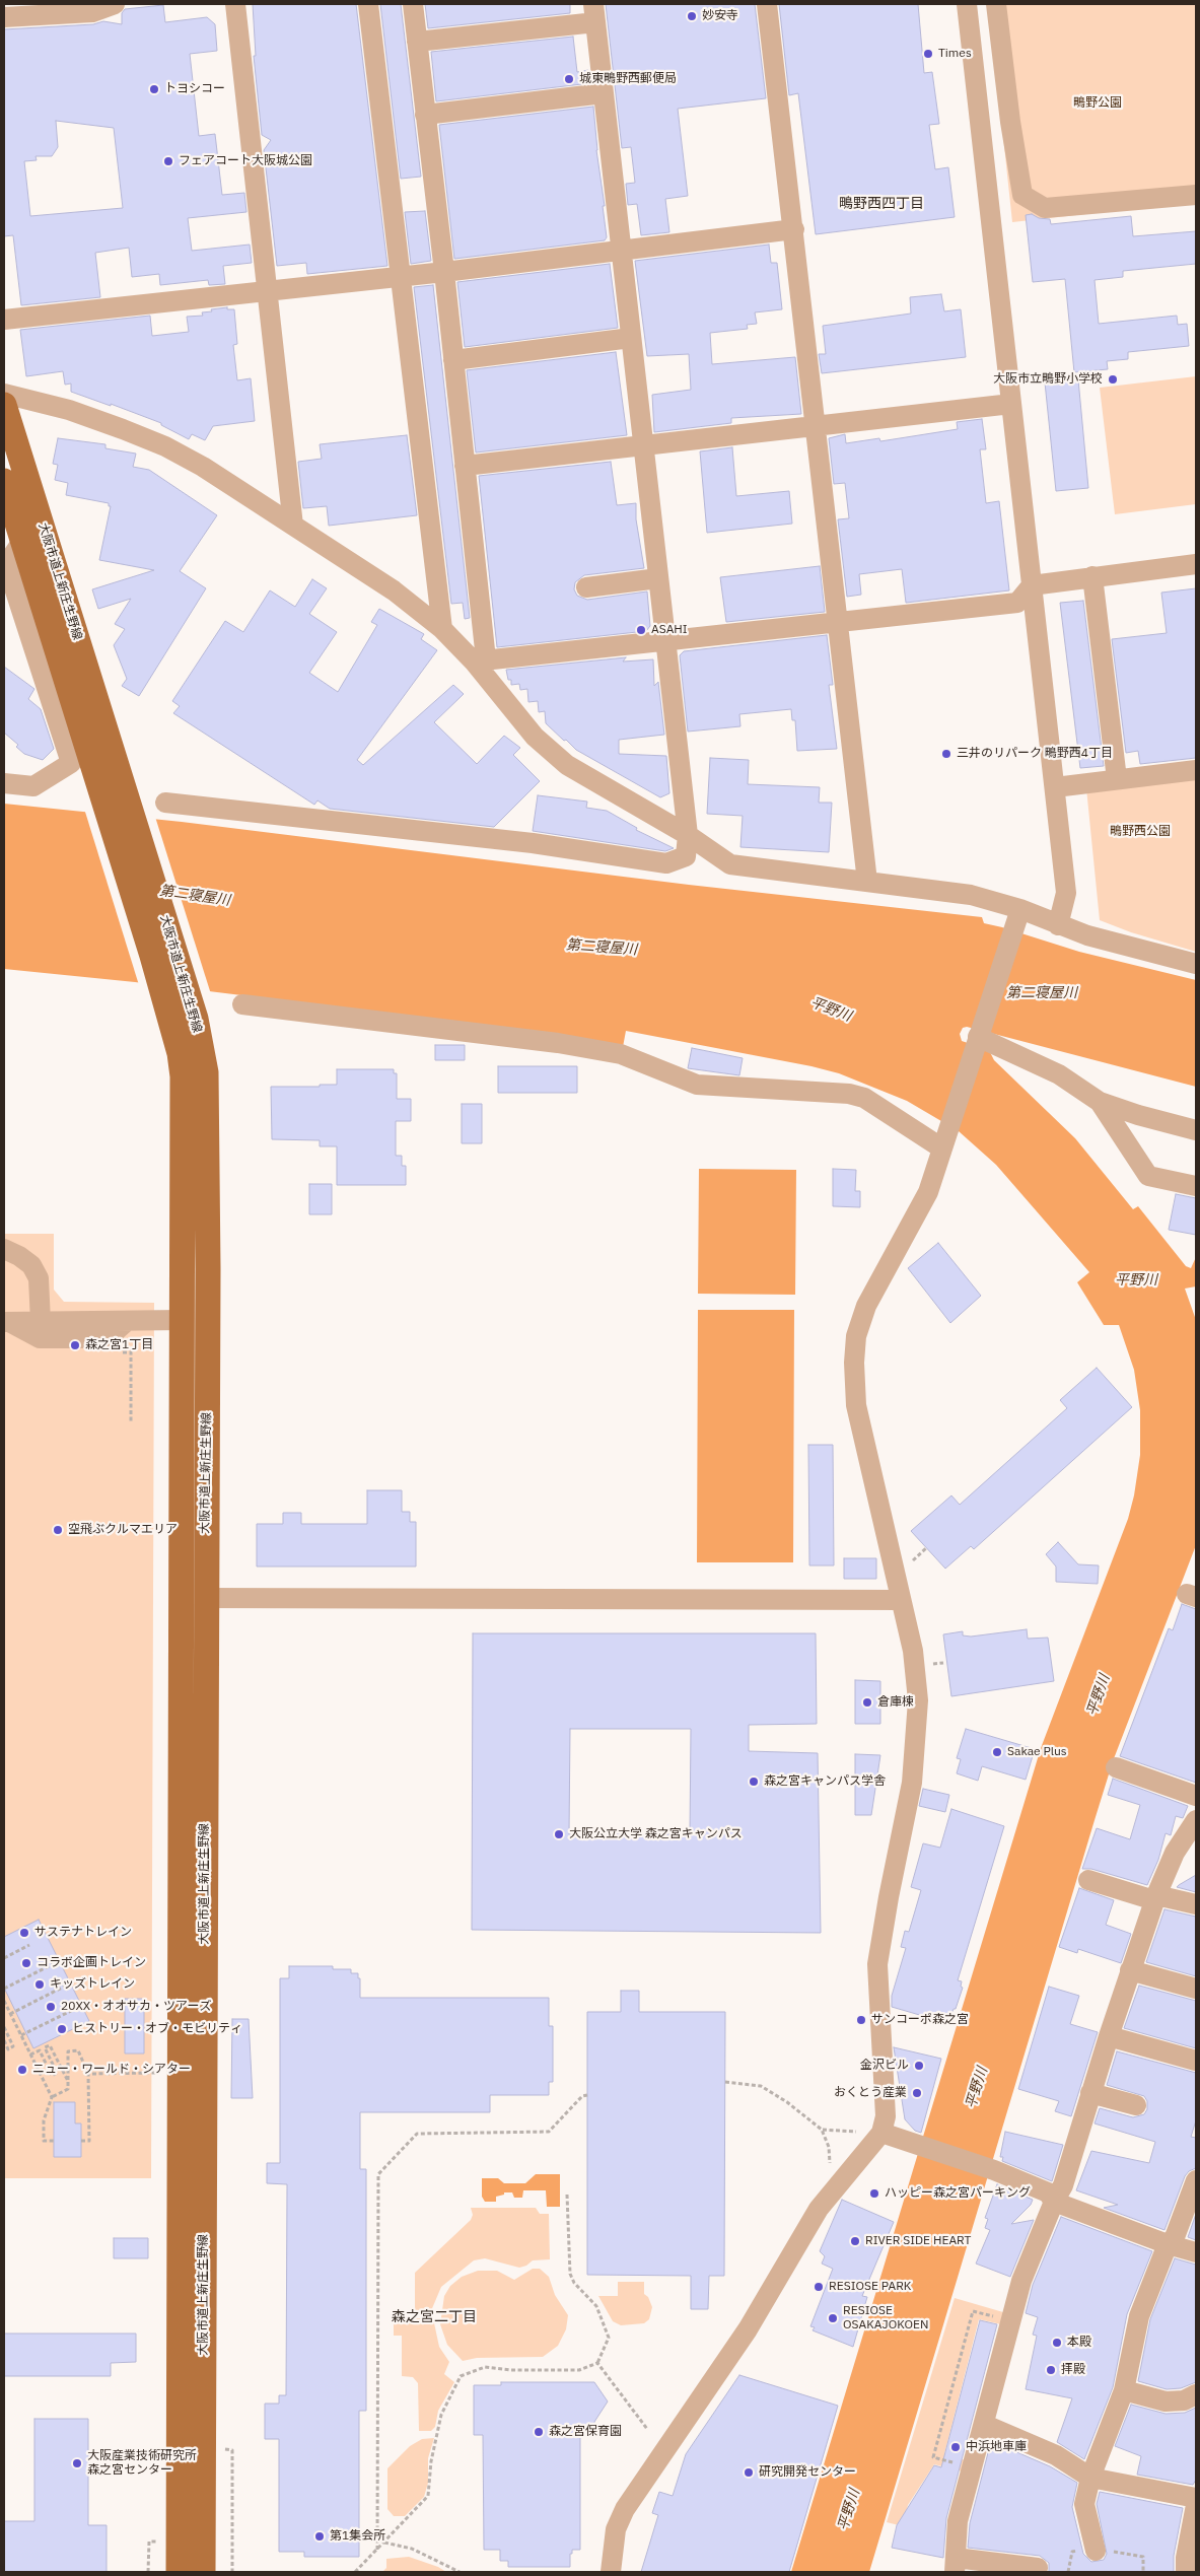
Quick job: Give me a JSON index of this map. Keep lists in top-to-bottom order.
{
  "streets": {
    "main road": ["大阪市道上新庄生野線"]
  },
  "districts": ["鴫野西四丁目", "森之宮二丁目"],
  "water": ["第二寝屋川", "平野川"],
  "parks": ["鴫野公園", "鴫野西公園"],
  "places": [
    "妙安寺",
    "Times",
    "城東鴫野西郵便局",
    "トヨシコー",
    "フェアコート大阪城公園",
    "大阪市立鴫野小学校",
    "ASAHI",
    "三井のリパーク 鴫野西4丁目",
    "森之宮1丁目",
    "空飛ぶクルマエリア",
    "倉庫棟",
    "Sakae Plus",
    "森之宮キャンパス学舎",
    "大阪公立大学 森之宮キャンパス",
    "サステナトレイン",
    "コラボ企画トレイン",
    "キッズトレイン",
    "20XX・オオサカ・ツアーズ",
    "サンコーポ森之宮",
    "ヒストリー・オブ・モビリティ",
    "金沢ビル",
    "ニュー・ワールド・シアター",
    "おくとう産業",
    "ハッピー森之宮パーキング",
    "RIVER SIDE HEART",
    "RESIOSE PARK",
    "RESIOSE OSAKAJOKOEN",
    "本殿",
    "拝殿",
    "森之宮保育園",
    "中浜地車庫",
    "大阪産業技術研究所 森之宮センター",
    "研究開発センター",
    "第1集会所"
  ]
}
